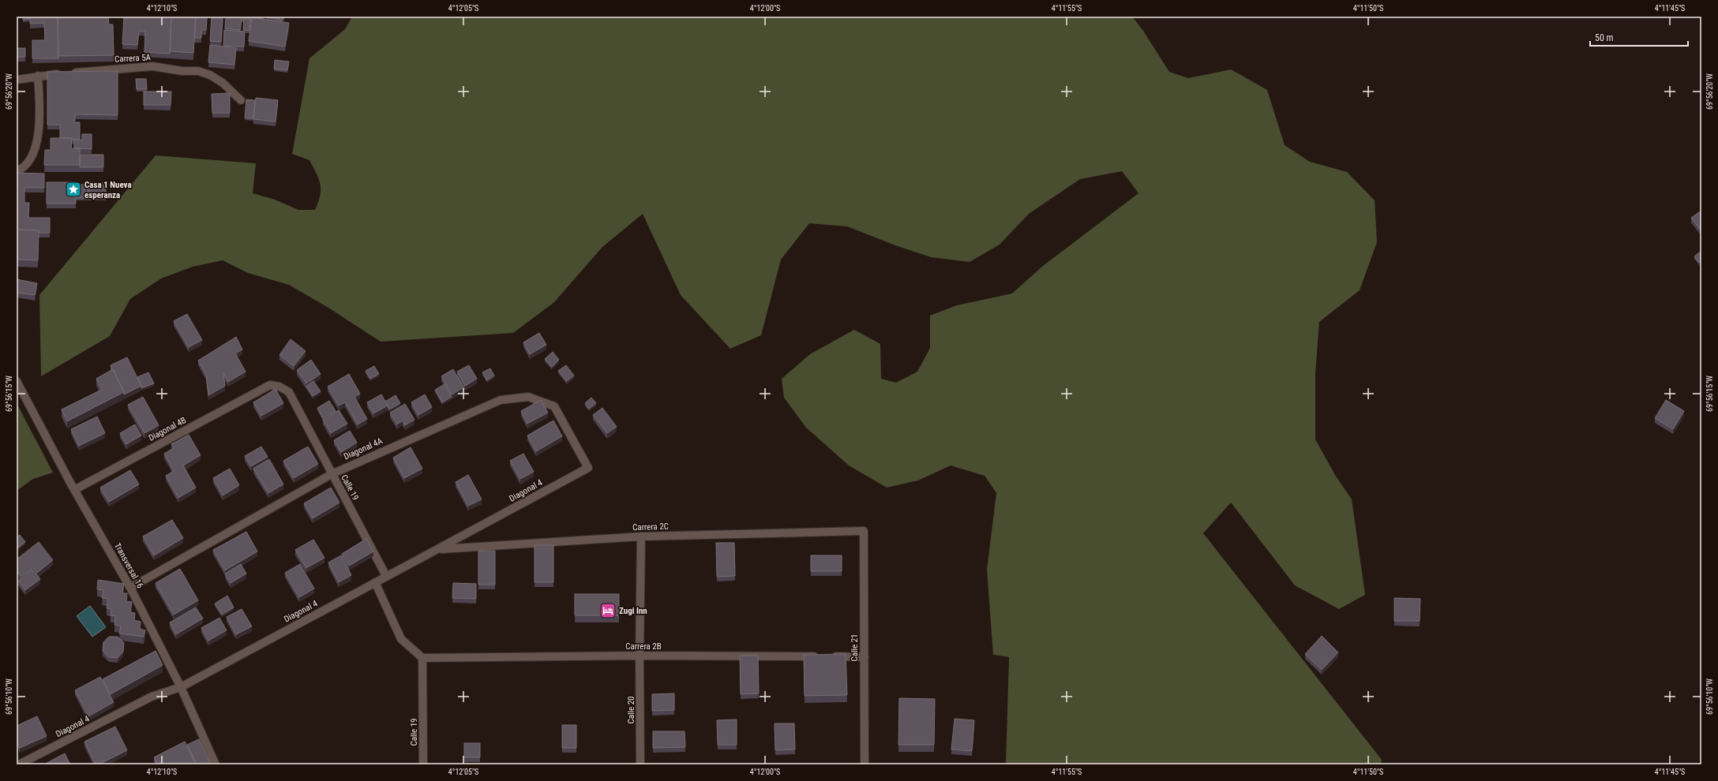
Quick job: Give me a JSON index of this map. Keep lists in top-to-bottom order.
{
  "streets": {
    "street": [
      "Carrera 5A",
      "Diagonal 4B",
      "Diagonal 4A",
      "Calle 19",
      "Diagonal 4",
      "Carrera 2C",
      "Transversal 16",
      "Carrera 2B",
      "Calle 21",
      "Calle 20"
    ]
  },
  "crossings": [
    ["Diagonal 4B", "Calle 19"],
    ["Diagonal 4B", "Transversal 16"],
    ["Diagonal 4A", "Calle 19"],
    ["Diagonal 4A", "Diagonal 4"],
    ["Diagonal 4A", "Transversal 16"],
    ["Calle 19", "Diagonal 4"],
    ["Calle 19", "Carrera 2B"],
    ["Diagonal 4", "Carrera 2C"],
    ["Diagonal 4", "Transversal 16"],
    ["Carrera 2C", "Calle 21"],
    ["Carrera 2C", "Calle 20"],
    ["Carrera 2B", "Calle 21"],
    ["Carrera 2B", "Calle 20"]
  ],
  "places": {
    "place": ["Casa 1 Nueva esperanza"],
    "hotel": ["Zugi Inn"]
  },
  "scale_bar": "50 m",
  "coordinates": [
    "4°12'10\"S",
    "4°12'05\"S",
    "4°12'00\"S",
    "4°11'55\"S",
    "4°11'50\"S",
    "4°11'45\"S",
    "69°56'20\"W",
    "69°56'15\"W",
    "69°56'10\"W"
  ]
}
